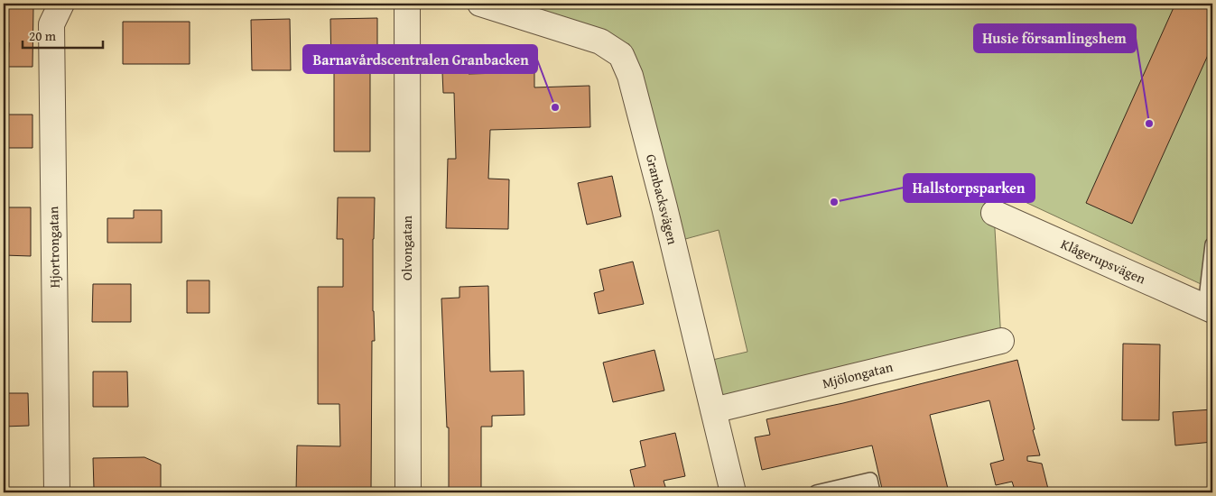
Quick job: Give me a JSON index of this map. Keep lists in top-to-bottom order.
{
  "streets": {
    "street": [
      "Granbacksvägen",
      "Hjortrongatan",
      "Olvongatan",
      "Klågerupsvägen",
      "Mjölongatan"
    ]
  },
  "crossings": [
    ["Granbacksvägen", "Mjölongatan"]
  ],
  "places": ["Barnavårdscentralen Granbacken", "Husie församlingshem", "Hallstorpsparken"],
  "scale_bar": "20 m"
}
